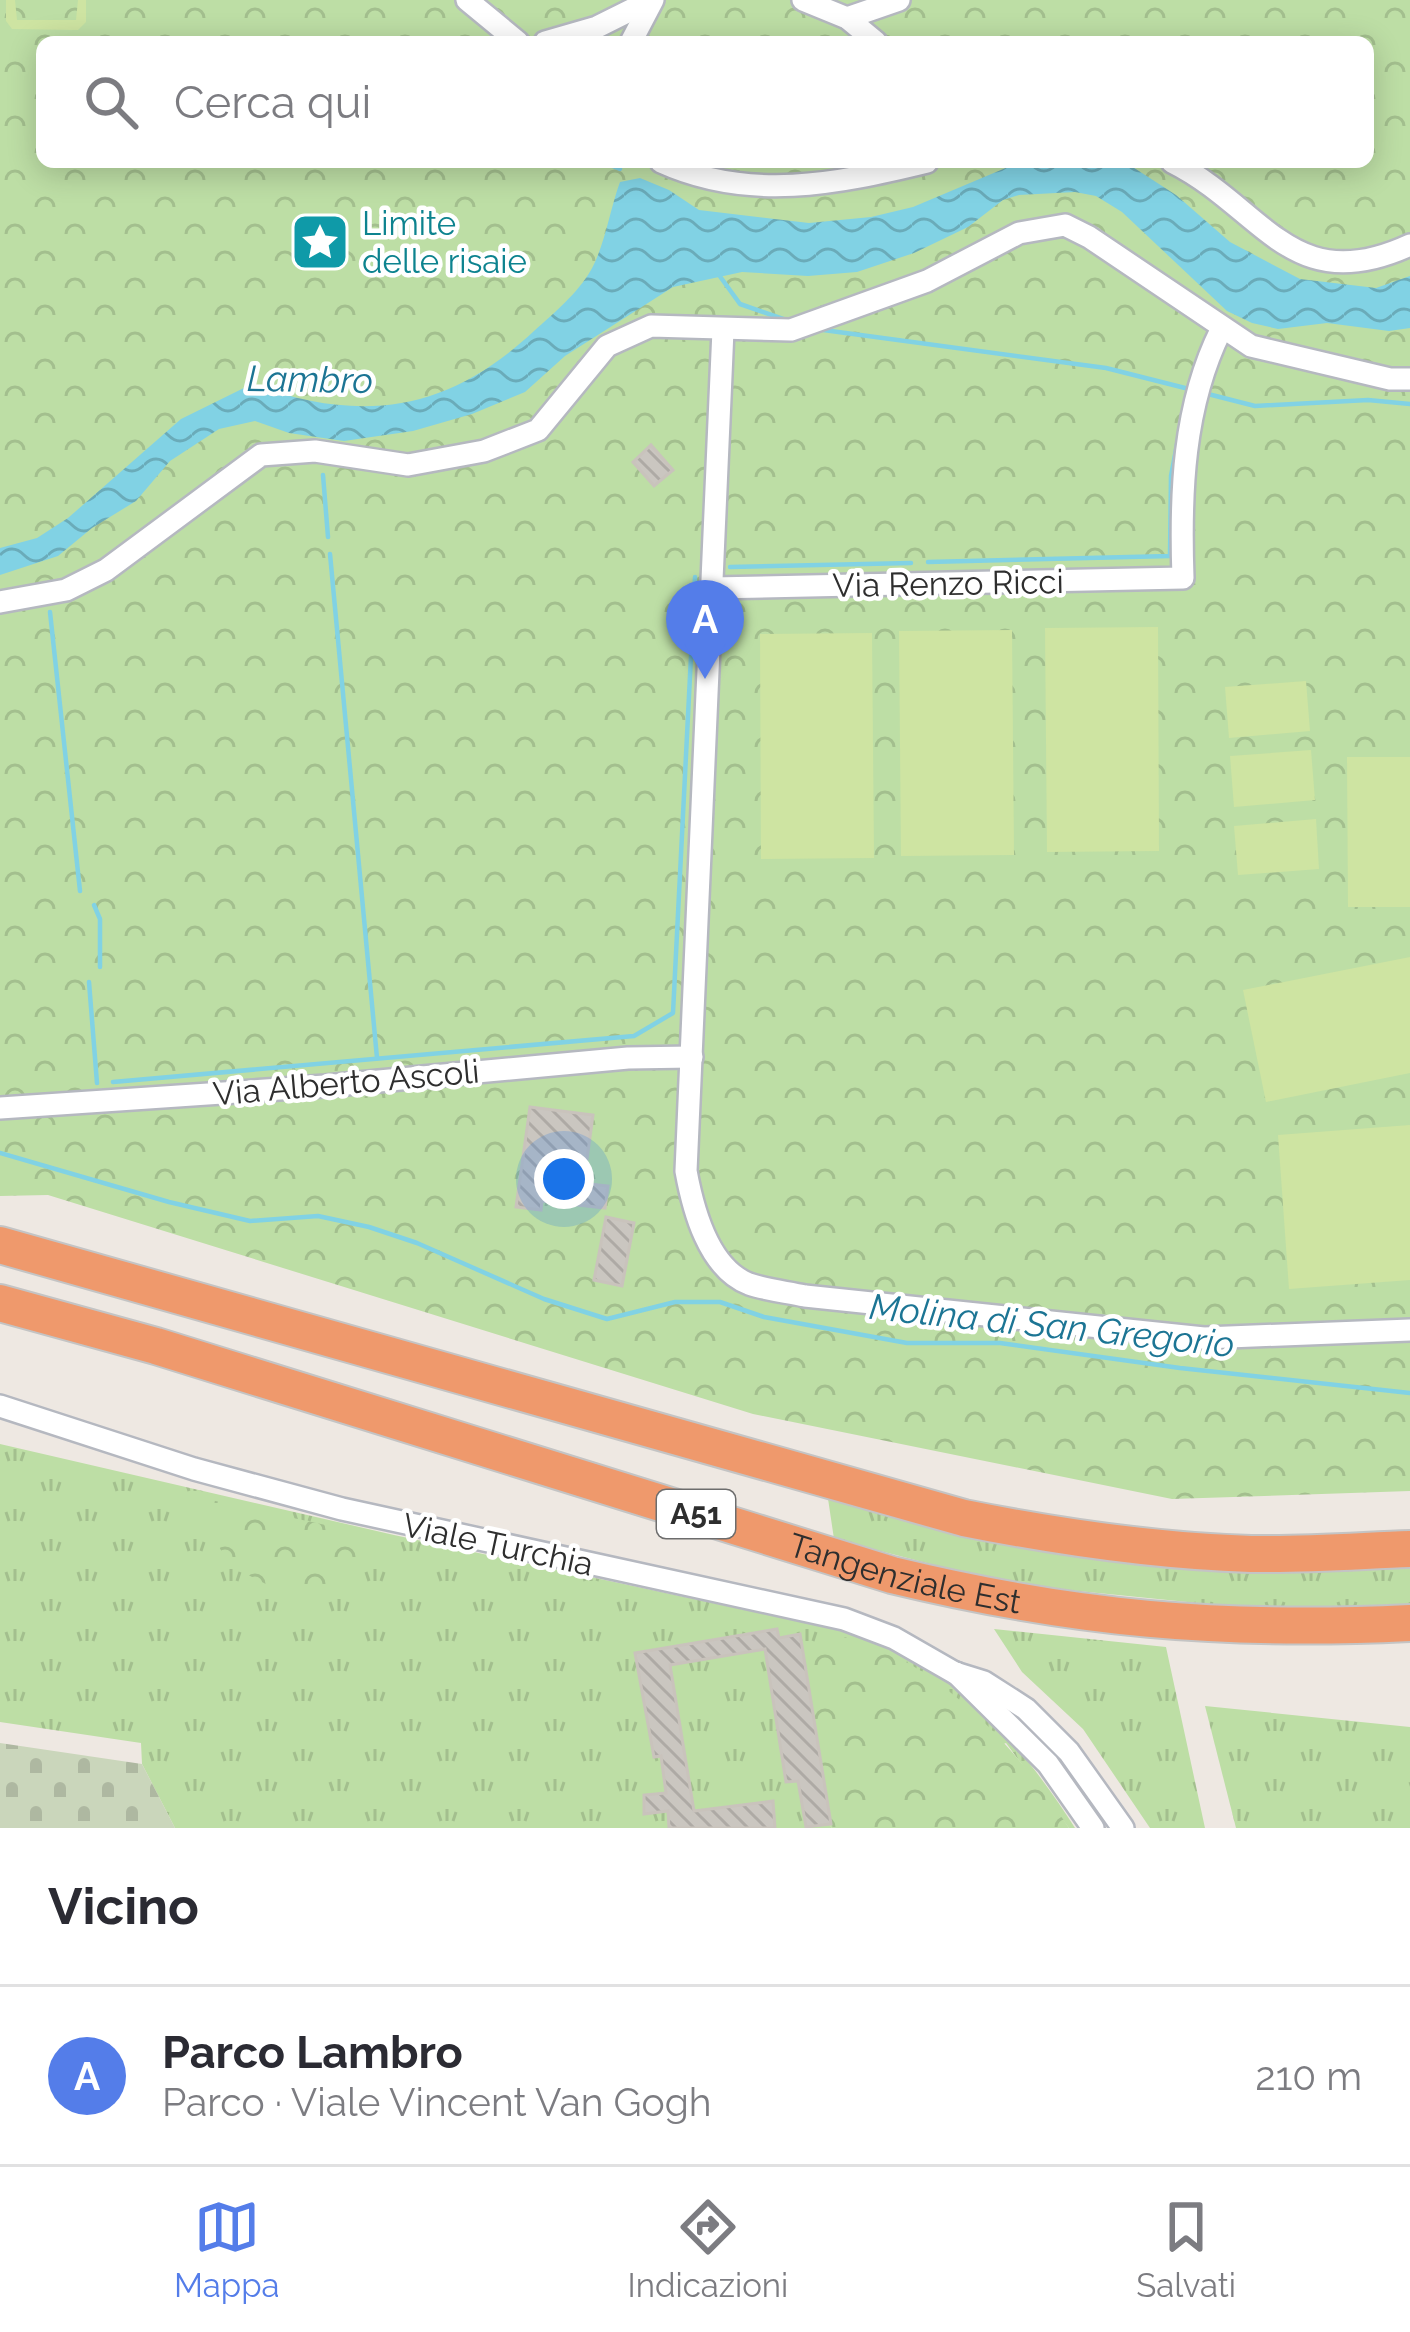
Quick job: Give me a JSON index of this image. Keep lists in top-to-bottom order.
{
  "streets": {
    "highway": ["A51", "Tangenziale Est"],
    "street": ["Via Renzo Ricci", "Via Alberto Ascoli", "Viale Turchia"]
  },
  "water": ["Lambro", "Molina di San Gregorio"],
  "places": {
    "place": ["Limite delle risaie"]
  },
  "page": {
    "search": "Cerca qui",
    "pins": "A",
    "heading": "Vicino",
    "list": [
      {
        "mark": "A",
        "name": "Parco Lambro",
        "note": "Parco · Viale Vincent Van Gogh",
        "value": "210 m"
      }
    ],
    "nav": ["Mappa", "Indicazioni", "Salvati"]
  }
}
